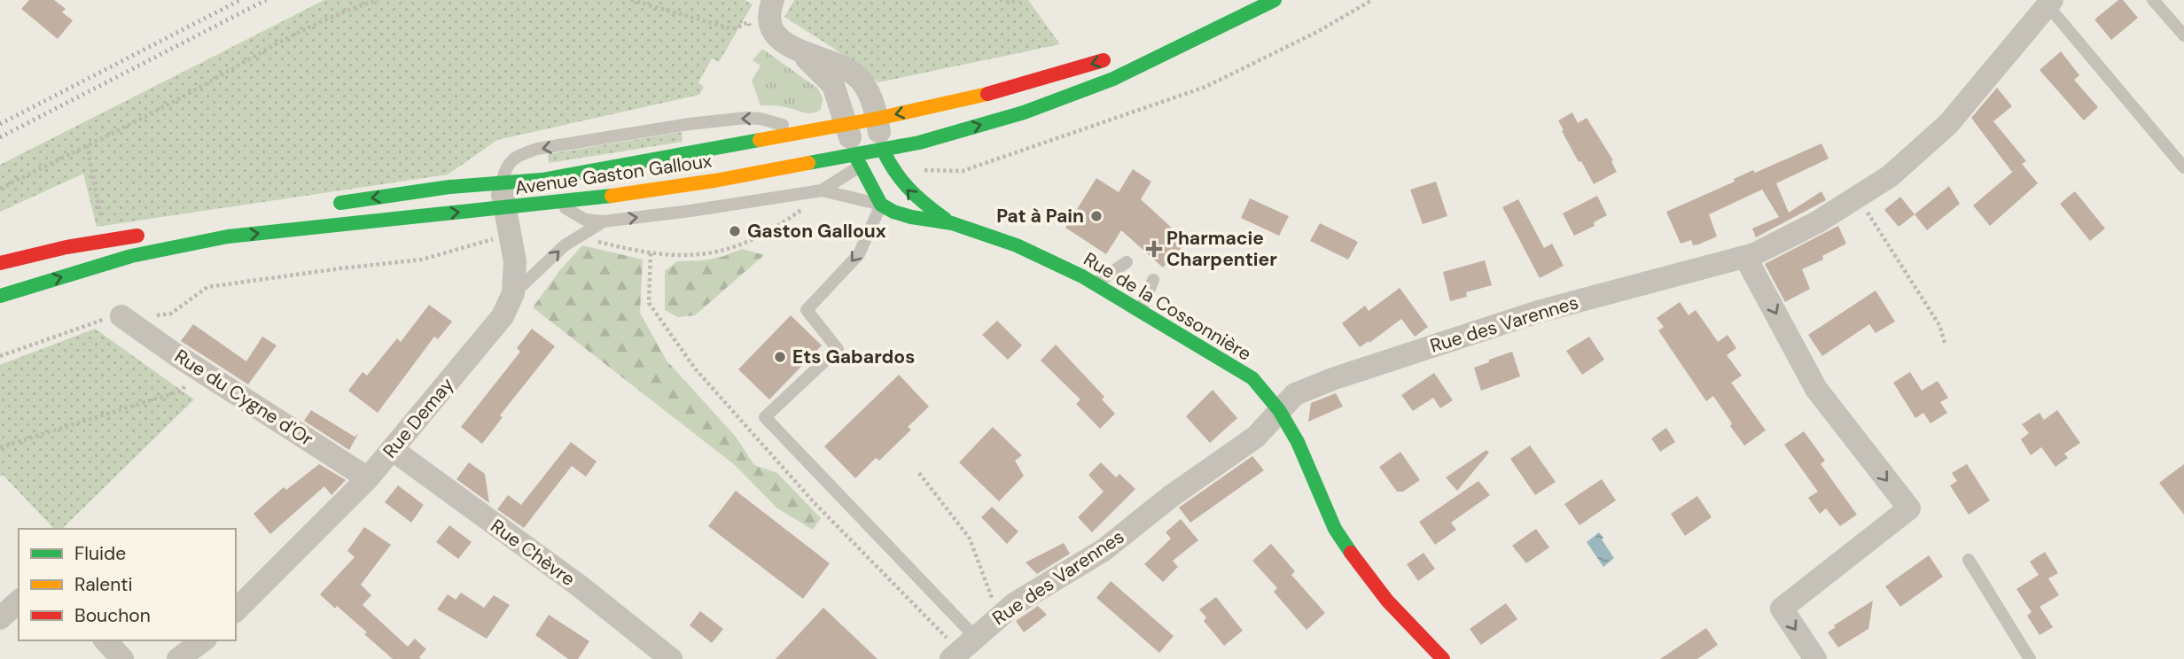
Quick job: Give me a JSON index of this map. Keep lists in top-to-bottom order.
{
  "streets": {
    "main road": ["Avenue Gaston Galloux", "Rue de la Cossonnière"],
    "street": [
      "Rue des Varennes",
      "Rue du Cygne d'Or",
      "Rue Demay",
      "Rue Chèvre"
    ]
  },
  "crossings": [
    ["Avenue Gaston Galloux", "Rue de la Cossonnière"],
    ["Avenue Gaston Galloux", "Rue Demay"],
    ["Rue de la Cossonnière", "Rue des Varennes"],
    ["Rue du Cygne d'Or", "Rue Demay"],
    ["Rue Demay", "Rue Chèvre"]
  ],
  "places": {
    "other": ["Pat à Pain", "Gaston Galloux", "Ets Gabardos"],
    "health": ["Pharmacie Charpentier"]
  },
  "legend": ["Fluide", "Ralenti", "Bouchon"]
}
